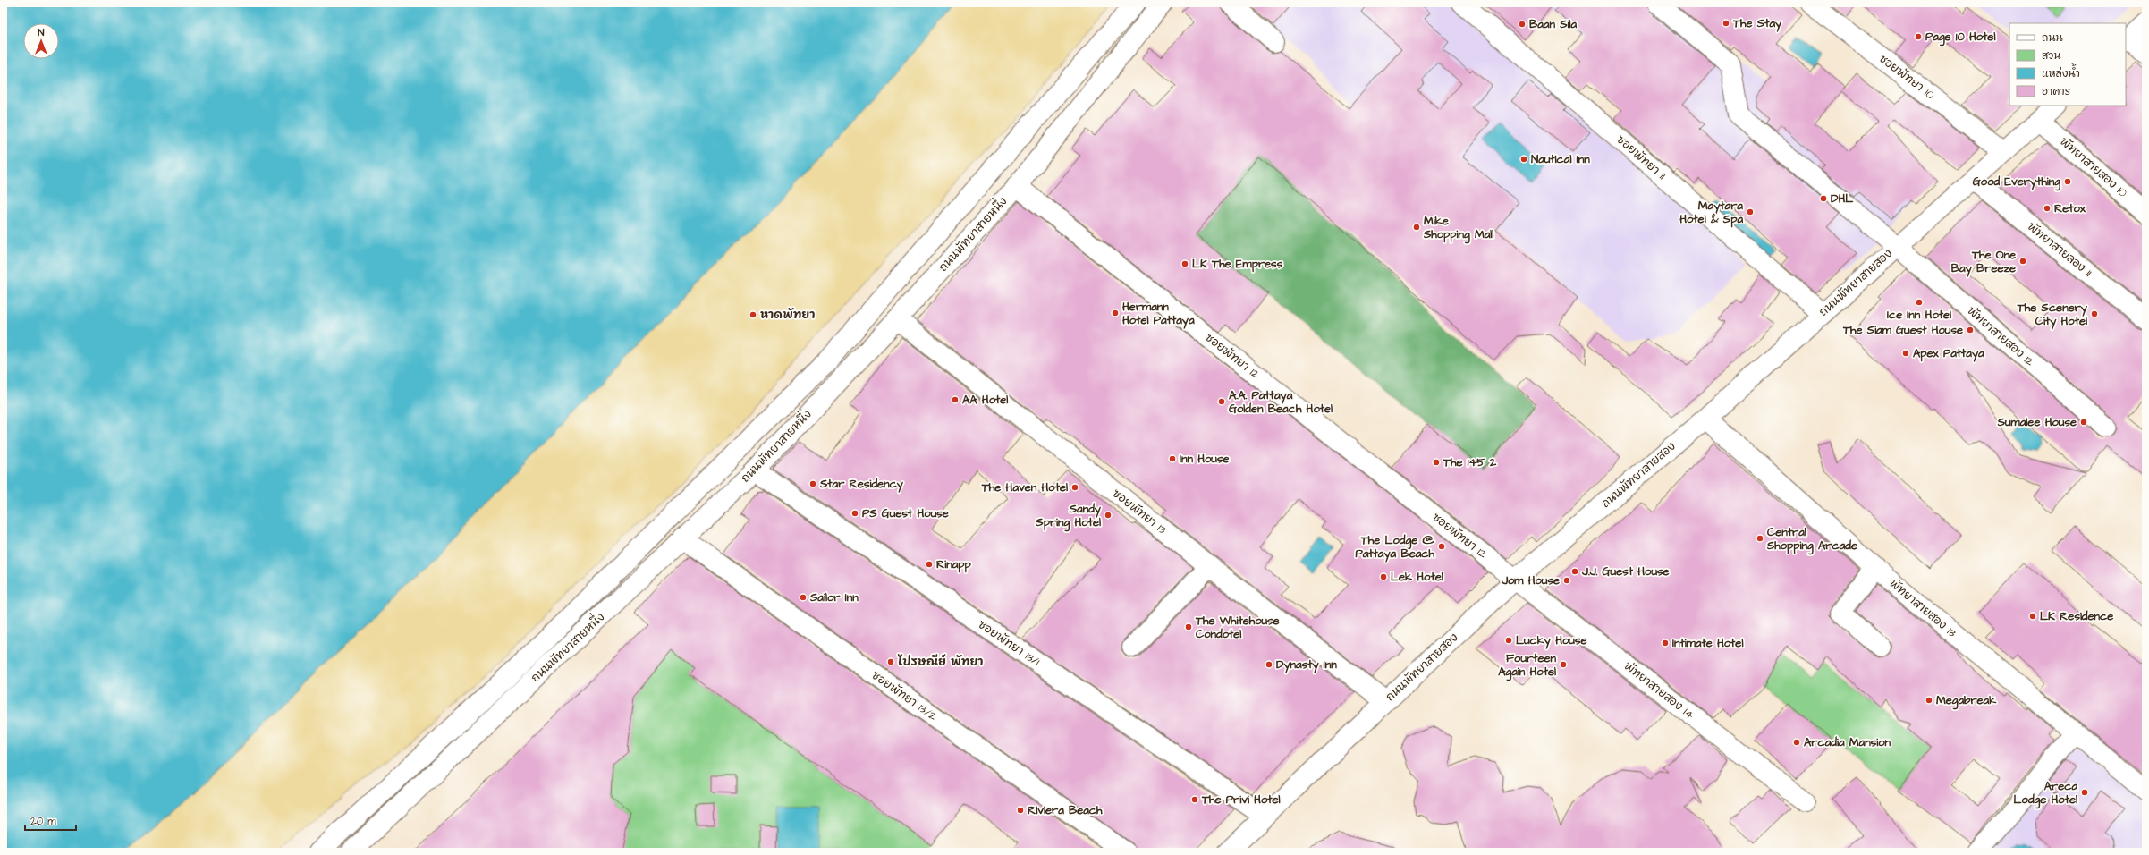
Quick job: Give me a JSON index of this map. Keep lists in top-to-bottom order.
{
  "streets": {
    "street": [
      "ซอยพัทยา 10",
      "ซอยพัทยา 11",
      "พัทยาสายสอง 10",
      "ถนนพัทยาสายหนึ่ง",
      "พัทยาสายสอง 11",
      "ถนนพัทยาสายสอง",
      "พัทยาสายสอง 12",
      "ซอยพัทยา 12",
      "ซอยพัทยา 13",
      "พัทยาสายสอง 13",
      "ซอยพัทยา 13/1",
      "พัทยาสายสอง 14",
      "ซอยพัทยา 13/2"
    ]
  },
  "crossings": [
    ["ซอยพัทยา 10", "ถนนพัทยาสายสอง"],
    ["ซอยพัทยา 11", "ถนนพัทยาสายสอง"],
    ["พัทยาสายสอง 10", "ถนนพัทยาสายสอง"],
    ["ถนนพัทยาสายหนึ่ง", "ซอยพัทยา 12"],
    ["ถนนพัทยาสายหนึ่ง", "ซอยพัทยา 13"],
    ["ถนนพัทยาสายหนึ่ง", "ซอยพัทยา 13/1"],
    ["ถนนพัทยาสายหนึ่ง", "ซอยพัทยา 13/2"],
    ["พัทยาสายสอง 11", "ถนนพัทยาสายสอง"],
    ["ถนนพัทยาสายสอง", "พัทยาสายสอง 12"],
    ["ถนนพัทยาสายสอง", "ซอยพัทยา 12"],
    ["ถนนพัทยาสายสอง", "ซอยพัทยา 13"],
    ["ถนนพัทยาสายสอง", "พัทยาสายสอง 13"],
    ["ถนนพัทยาสายสอง", "ซอยพัทยา 13/1"],
    ["ถนนพัทยาสายสอง", "พัทยาสายสอง 14"],
    ["ซอยพัทยา 12", "พัทยาสายสอง 14"]
  ],
  "places": [
    "The Stay",
    "Baan Sila",
    "Page 10 Hotel",
    "Nautical Inn",
    "Good Everything",
    "DHL",
    "Retox",
    "Maytara Hotel & Spa",
    "Mike Shopping Mall",
    "The One Bay Breeze",
    "LK The Empress",
    "Ice Inn Hotel",
    "Hermann Hotel Pattaya",
    "The Scenery City Hotel",
    "หาดพัทยา",
    "The Siam Guest House",
    "Apex Pattaya",
    "AA Hotel",
    "A.A. Pattaya Golden Beach Hotel",
    "Sumalee House",
    "Inn House",
    "The 145 2",
    "Star Residency",
    "The Haven Hotel",
    "PS Guest House",
    "Sandy Spring Hotel",
    "Central Shopping Arcade",
    "The Lodge @ Pattaya Beach",
    "Rinapp",
    "J.J. Guest House",
    "Lek Hotel",
    "Jom House",
    "Sailor Inn",
    "LK Residence",
    "The Whitehouse Condotel",
    "Lucky House",
    "Intimate Hotel",
    "ไปรษณีย์ พัทยา",
    "Dynasty Inn",
    "Fourteen Again Hotel",
    "Megabreak",
    "Arcadia Mansion",
    "Areca Lodge Hotel",
    "The Privi Hotel",
    "Riviera Beach"
  ],
  "legend": [
    "ถนน",
    "สวน",
    "แหล่งน้ำ",
    "อาคาร"
  ],
  "scale_bar": "20 m",
  "north": "top"
}
